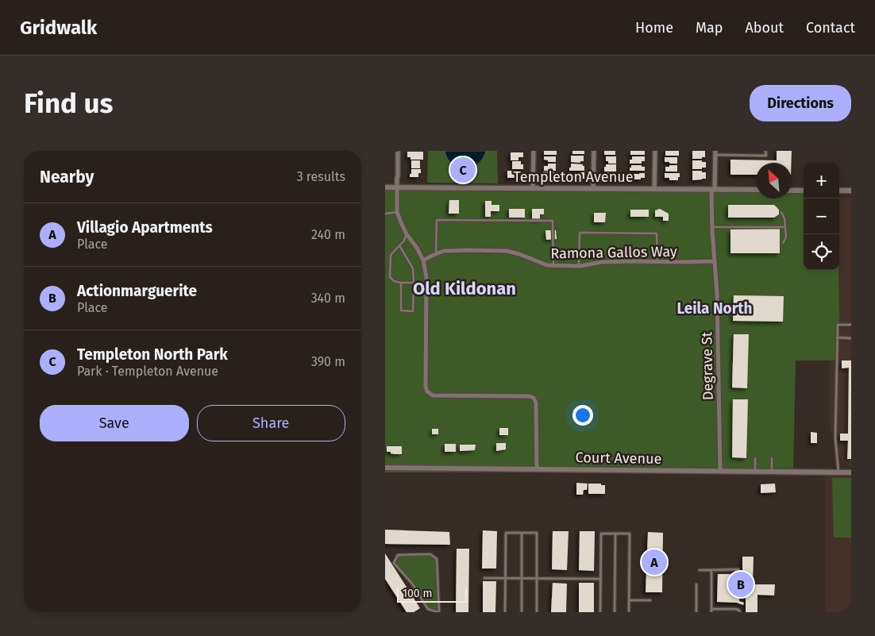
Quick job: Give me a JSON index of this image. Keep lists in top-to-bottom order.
{
  "streets": {
    "street": [
      "Templeton Avenue",
      "Ramona Gallos Way",
      "Degrave St",
      "Court Avenue"
    ]
  },
  "crossings": [
    ["Templeton Avenue", "Degrave St"],
    ["Ramona Gallos Way", "Degrave St"],
    ["Degrave St", "Court Avenue"]
  ],
  "districts": ["Old Kildonan", "Leila North"],
  "scale_bar": "100 m",
  "north": "top left",
  "page": {
    "header": "Gridwalk",
    "nav": [
      "Home",
      "Map",
      "About",
      "Contact"
    ],
    "buttons": [
      "Directions",
      ["Save", "Share"]
    ],
    "title": "Find us",
    "heading": ["Nearby", "3 results"],
    "pins": ["C", "A", "B"],
    "map_buttons": ["+", "−"],
    "list": [
      {
        "mark": "A",
        "name": "Villagio Apartments",
        "note": "Place",
        "value": "240 m"
      },
      {
        "mark": "B",
        "name": "Actionmarguerite",
        "note": "Place",
        "value": "340 m"
      },
      {
        "mark": "C",
        "name": "Templeton North Park",
        "note": "Park · Templeton Avenue",
        "value": "390 m"
      }
    ],
    "scale": "100 m"
  }
}
